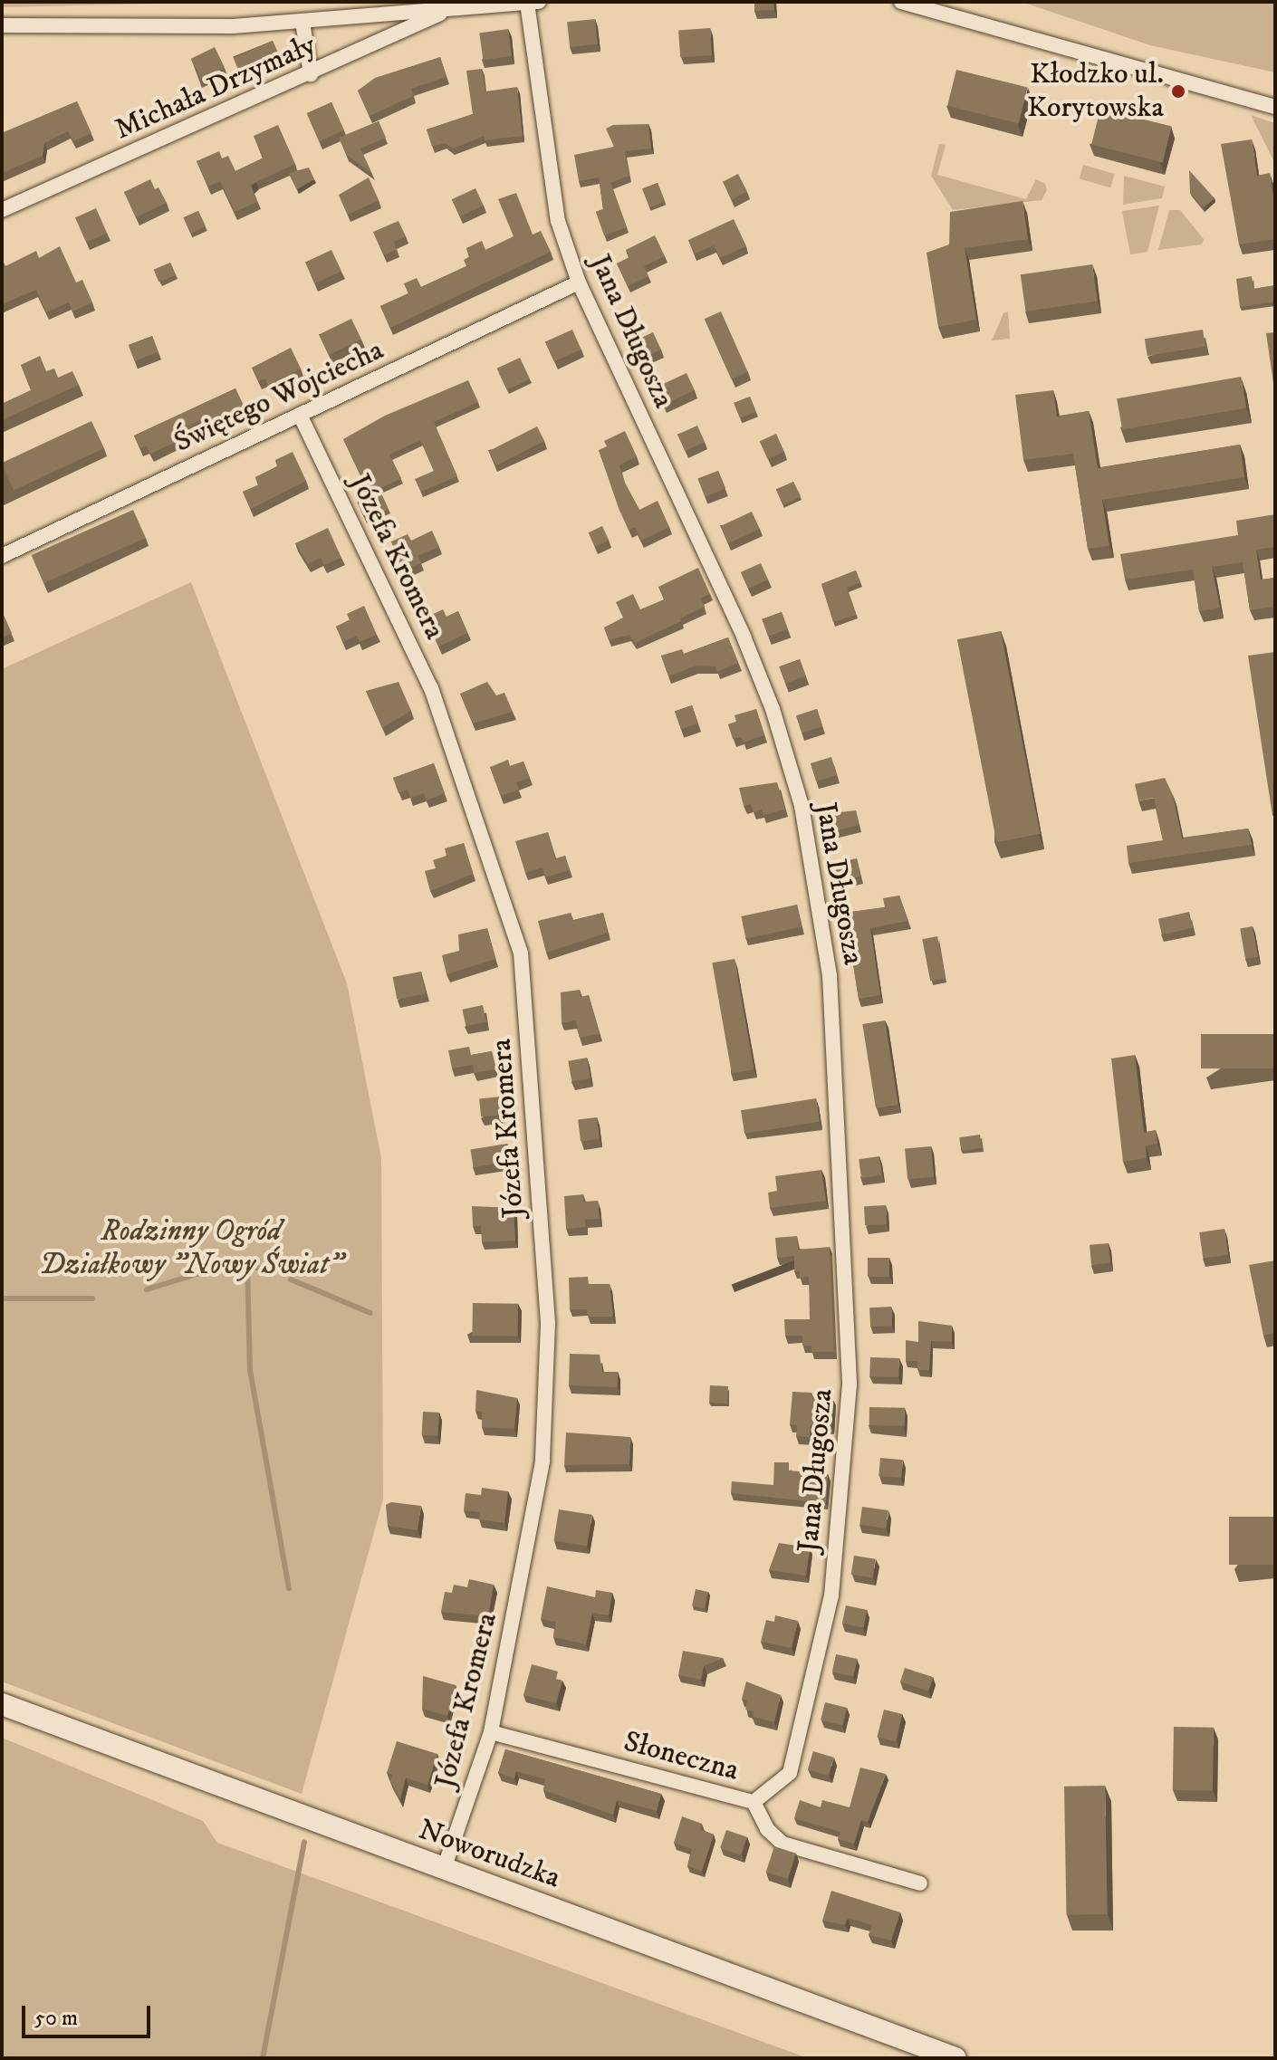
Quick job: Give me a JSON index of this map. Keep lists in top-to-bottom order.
{
  "streets": {
    "street": [
      "Michała Drzymały",
      "Jana Długosza",
      "Świętego Wojciecha",
      "Józefa Kromera",
      "Słoneczna",
      "Noworudzka"
    ]
  },
  "crossings": [
    ["Jana Długosza", "Świętego Wojciecha"],
    ["Jana Długosza", "Słoneczna"],
    ["Świętego Wojciecha", "Józefa Kromera"],
    ["Józefa Kromera", "Słoneczna"],
    ["Józefa Kromera", "Noworudzka"]
  ],
  "parks": ["Rodzinny Ogród Działkowy \"Nowy Świat\""],
  "places": ["Kłodzko ul. Korytowska"],
  "scale_bar": "50 m"
}
